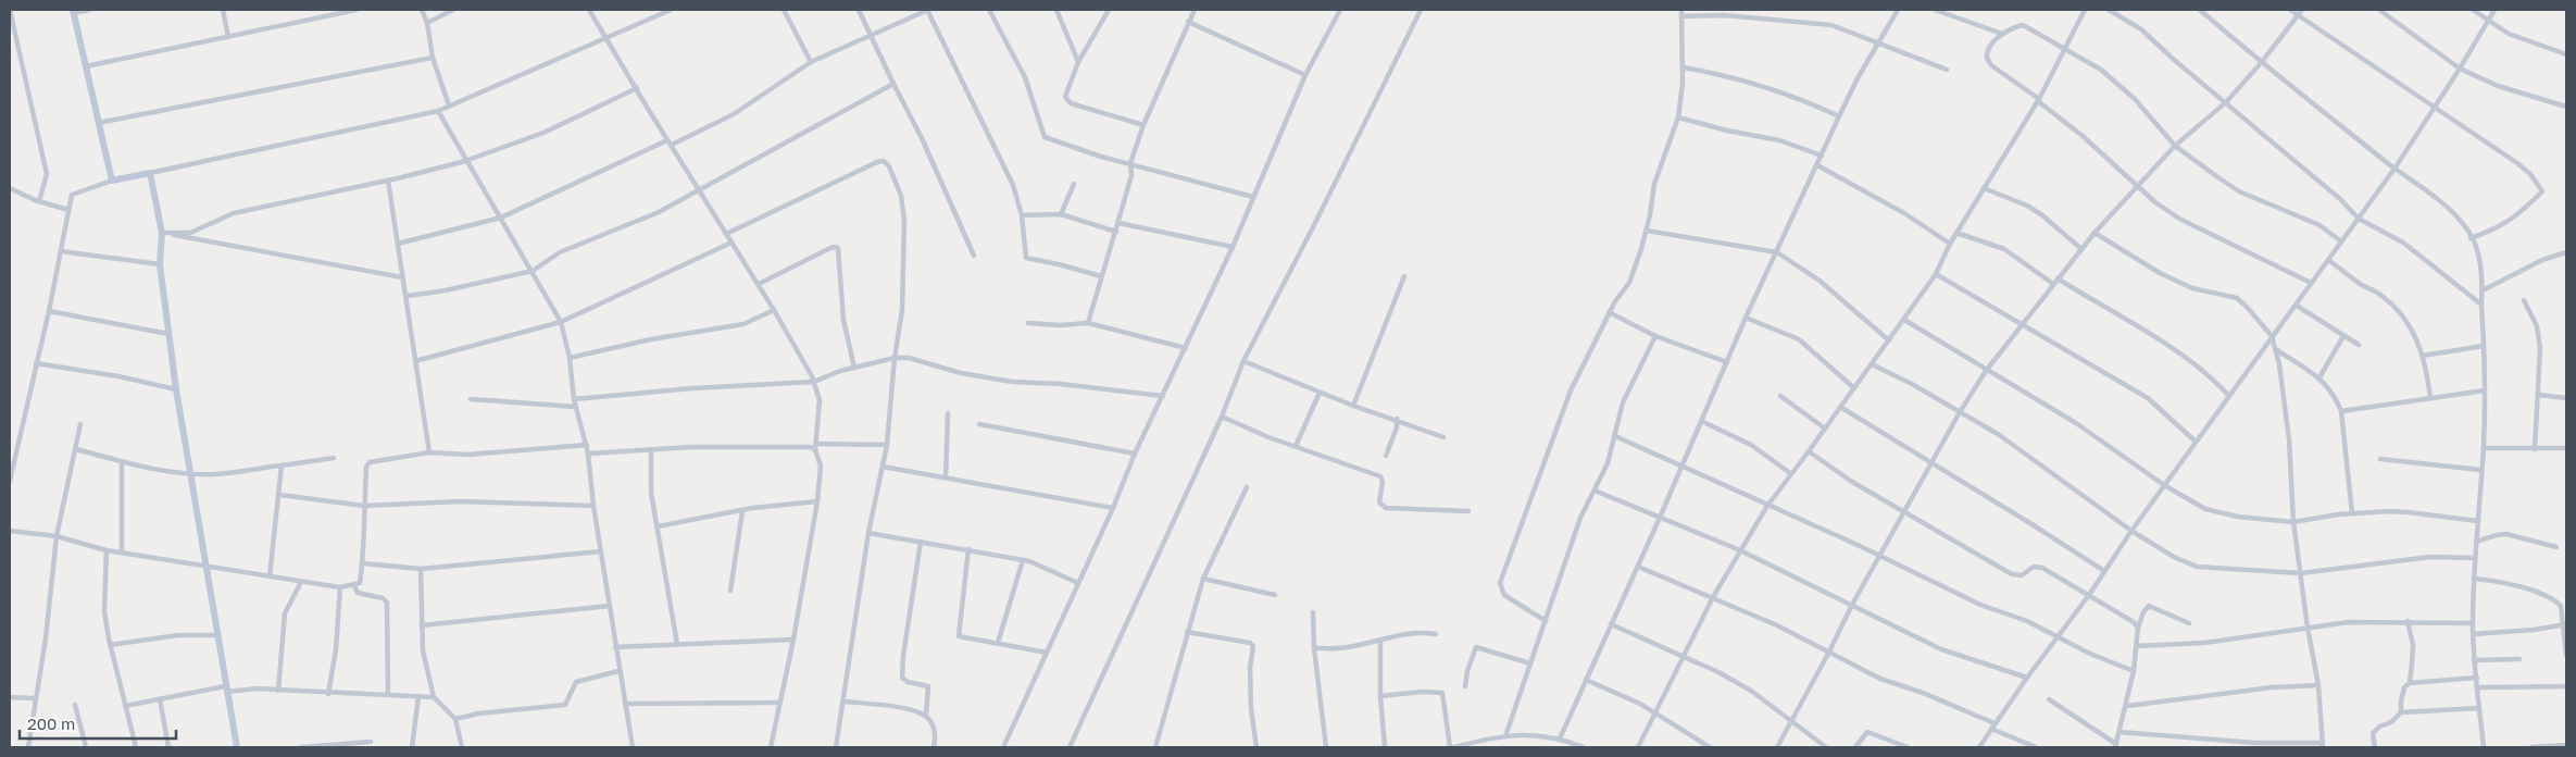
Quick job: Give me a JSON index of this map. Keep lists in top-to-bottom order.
{
  "scale_bar": "200 m"
}
